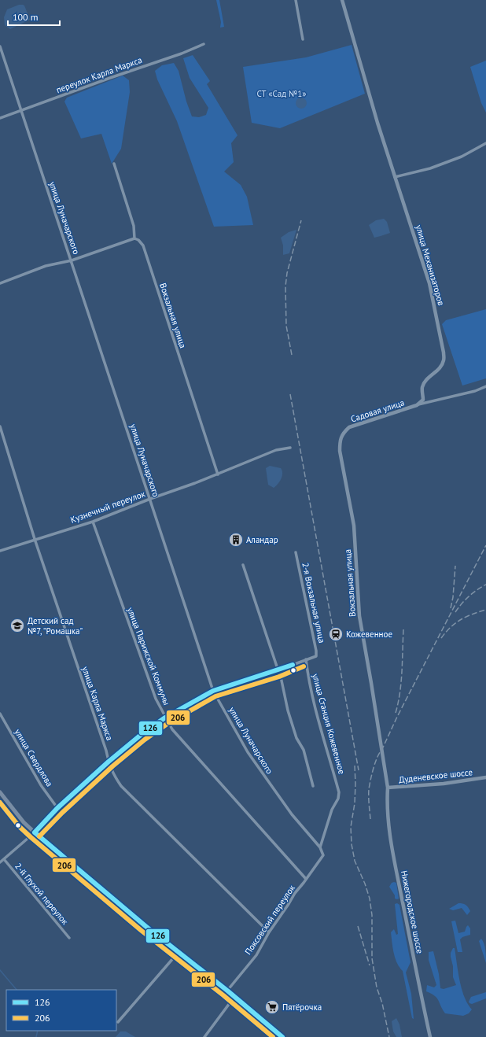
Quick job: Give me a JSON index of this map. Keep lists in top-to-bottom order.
{
  "streets": {
    "street": [
      "переулок Карла Маркса",
      "улица Луначарского",
      "улица Механизаторов",
      "Вокзальная улица",
      "Садовая улица",
      "Кузнечный переулок",
      "2-я Вокзальная улица",
      "улица Парижской Коммуны",
      "улица Карла Маркса",
      "улица Станция Кожевенное",
      "улица Свердлова",
      "Дуденевское шоссе",
      "2-й Глухой переулок",
      "Нижегородское шоссе",
      "Поксовский переулок"
    ]
  },
  "crossings": [
    ["переулок Карла Маркса", "улица Луначарского"],
    ["улица Луначарского", "Кузнечный переулок"],
    ["улица Луначарского", "улица Станция Кожевенное"],
    ["улица Луначарского", "Поксовский переулок"],
    ["улица Механизаторов", "Садовая улица"],
    ["Вокзальная улица", "Садовая улица"],
    ["Вокзальная улица", "Кузнечный переулок"],
    ["Вокзальная улица", "Дуденевское шоссе"],
    ["Вокзальная улица", "Нижегородское шоссе"],
    ["Кузнечный переулок", "улица Парижской Коммуны"],
    ["Кузнечный переулок", "улица Карла Маркса"],
    ["2-я Вокзальная улица", "улица Станция Кожевенное"],
    ["улица Парижской Коммуны", "Поксовский переулок"],
    ["улица Карла Маркса", "Поксовский переулок"],
    ["Дуденевское шоссе", "Нижегородское шоссе"]
  ],
  "parks": ["СТ «Сад №1»"],
  "places": {
    "building": ["Аландар"],
    "school or university": ["Детский сад №7, \"Ромашка\""],
    "station": ["Кожевенное"],
    "supermarket": ["Пятёрочка"]
  },
  "lines": ["transit line 126", "transit line 206"],
  "legend": ["126", "206"],
  "scale_bar": "100 m"
}
